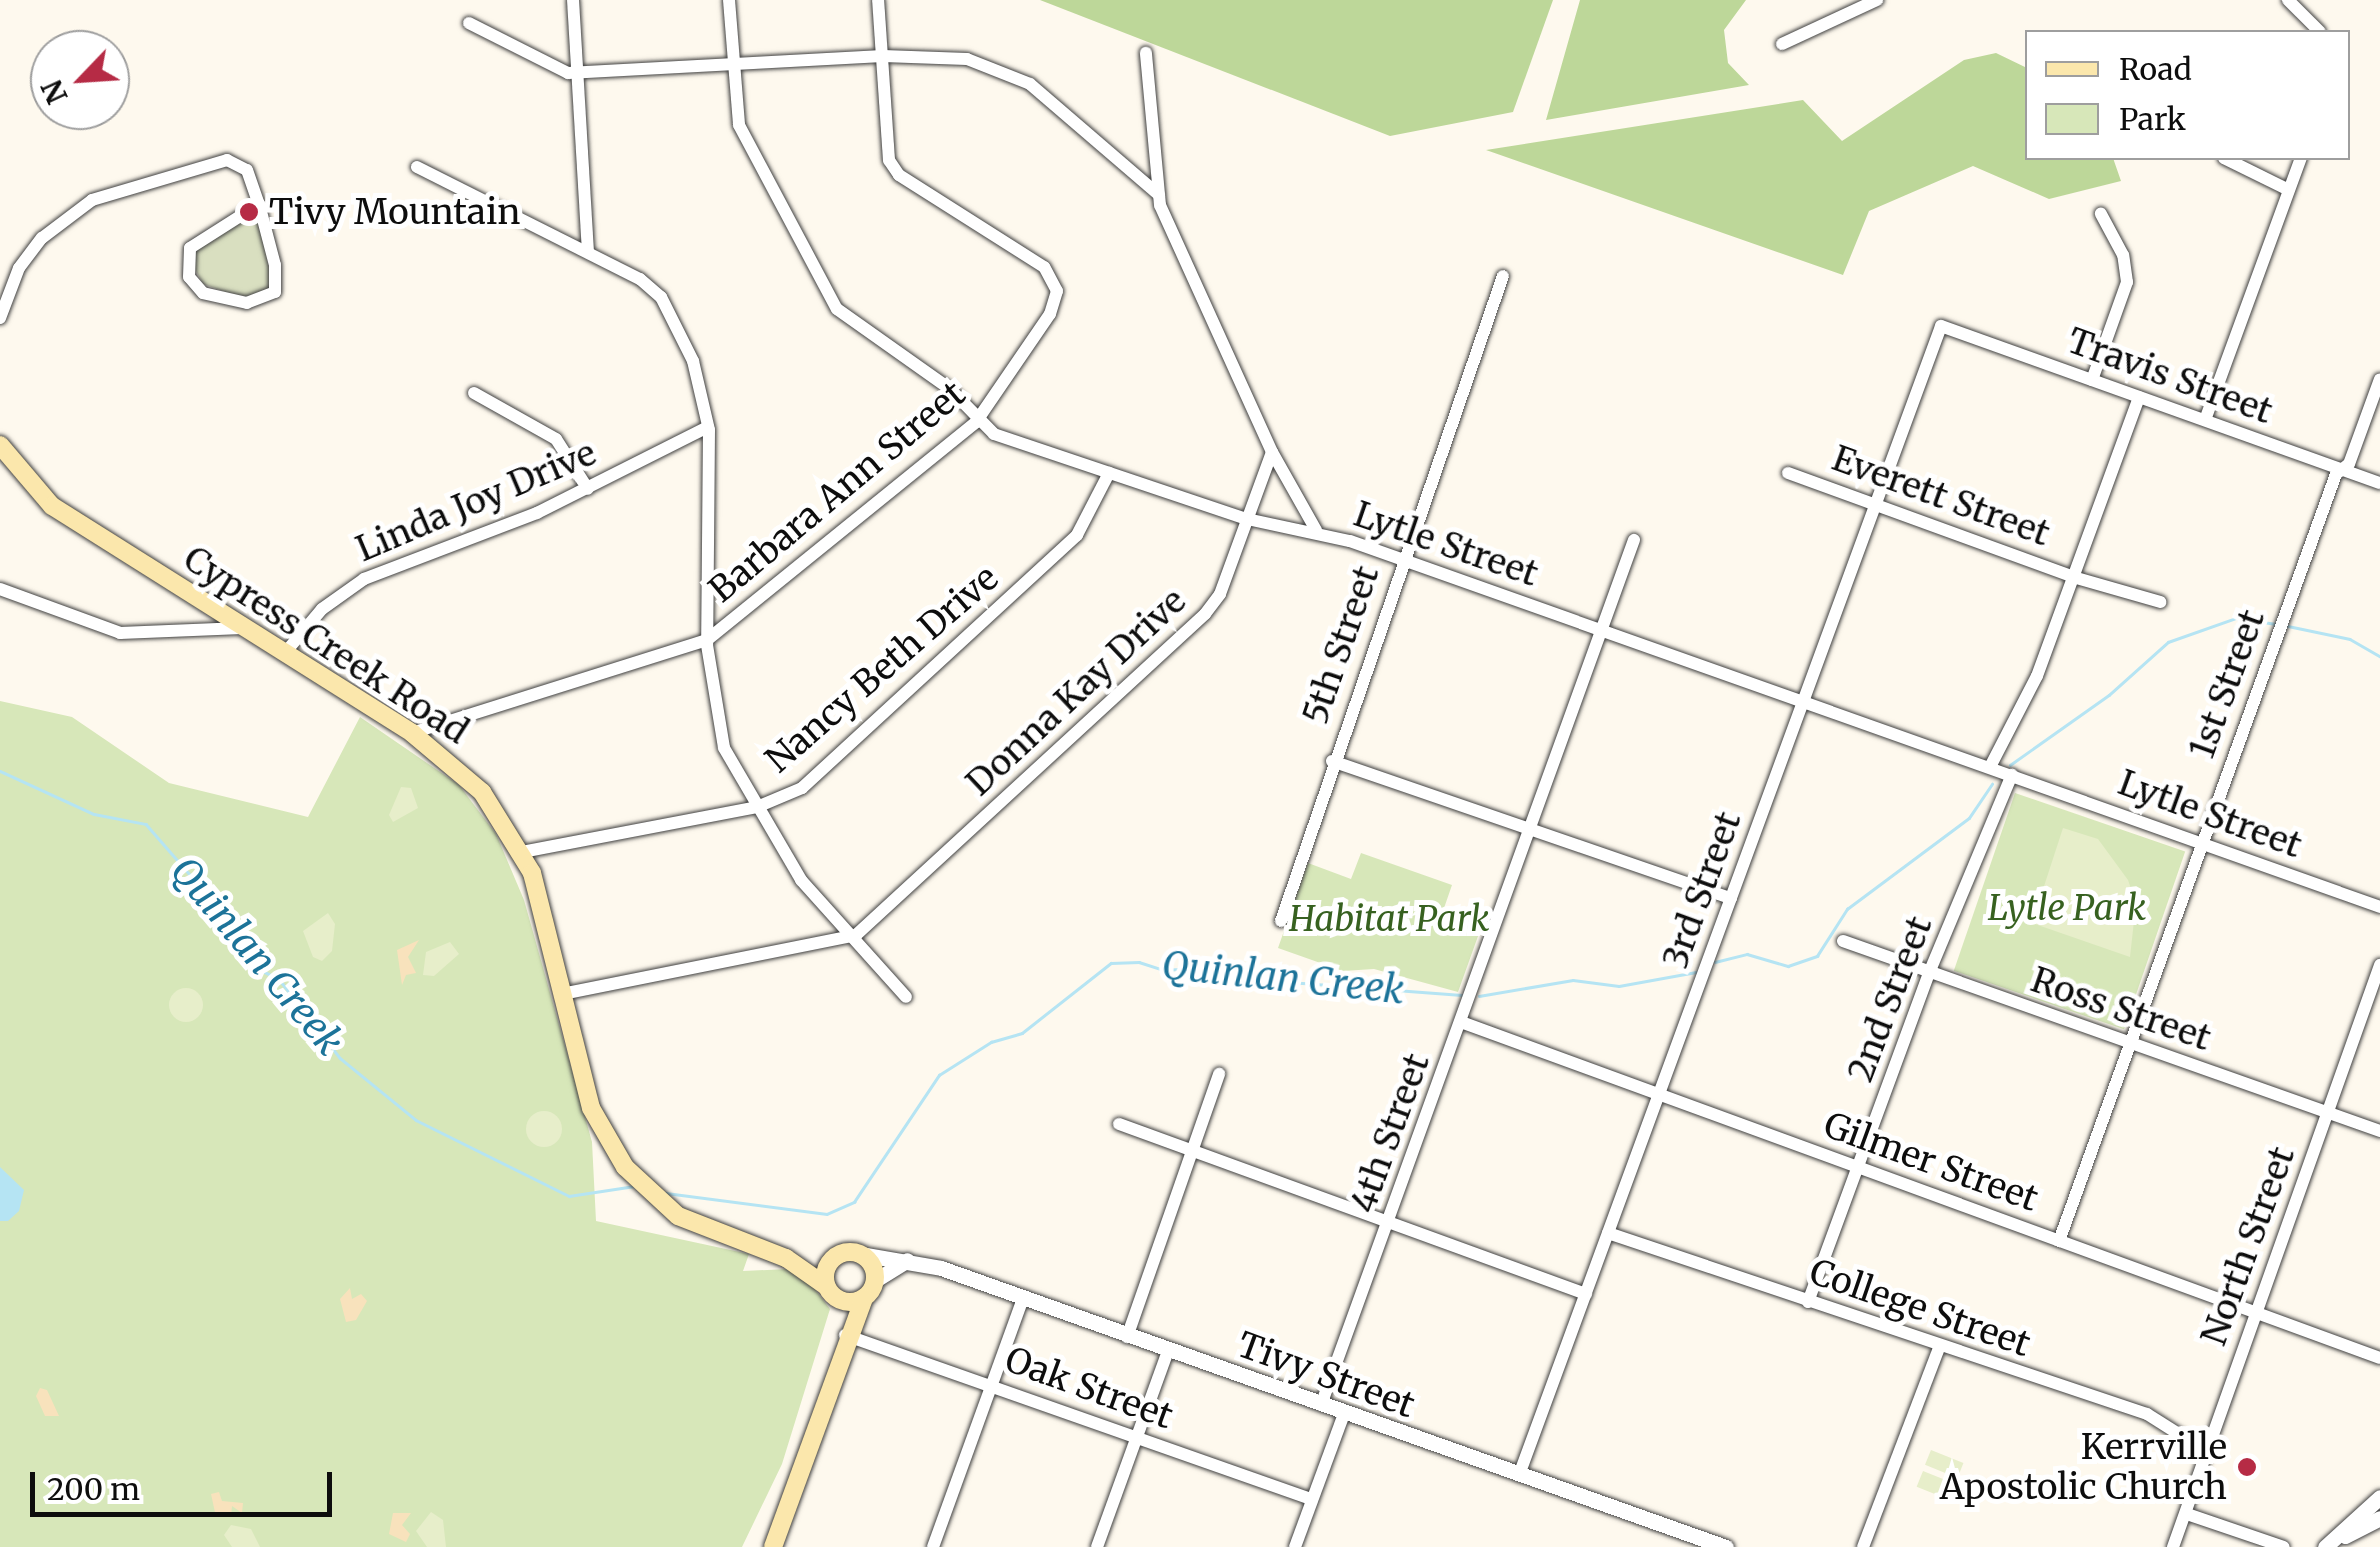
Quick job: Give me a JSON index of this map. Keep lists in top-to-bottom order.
{
  "streets": {
    "main road": ["Cypress Creek Road"],
    "street": [
      "Travis Street",
      "Barbara Ann Street",
      "Everett Street",
      "Linda Joy Drive",
      "Lytle Street",
      "5th Street",
      "Nancy Beth Drive",
      "1st Street",
      "Donna Kay Drive",
      "3rd Street",
      "2nd Street",
      "Ross Street",
      "4th Street",
      "Gilmer Street",
      "North Street",
      "College Street",
      "Tivy Street",
      "Oak Street"
    ]
  },
  "crossings": [
    ["Travis Street", "1st Street"],
    ["Travis Street", "3rd Street"],
    ["Barbara Ann Street", "Lytle Street"],
    ["Barbara Ann Street", "Cypress Creek Road"],
    ["Everett Street", "3rd Street"],
    ["Linda Joy Drive", "Cypress Creek Road"],
    ["Lytle Street", "5th Street"],
    ["Lytle Street", "Nancy Beth Drive"],
    ["Lytle Street", "1st Street"],
    ["Lytle Street", "Donna Kay Drive"],
    ["Lytle Street", "3rd Street"],
    ["Lytle Street", "2nd Street"],
    ["Lytle Street", "4th Street"],
    ["Cypress Creek Road", "Nancy Beth Drive"],
    ["Cypress Creek Road", "Tivy Street"],
    ["1st Street", "Ross Street"],
    ["1st Street", "Gilmer Street"],
    ["3rd Street", "Gilmer Street"],
    ["3rd Street", "College Street"],
    ["3rd Street", "Tivy Street"],
    ["2nd Street", "Ross Street"],
    ["2nd Street", "Gilmer Street"],
    ["2nd Street", "College Street"],
    ["Ross Street", "North Street"],
    ["4th Street", "Gilmer Street"],
    ["4th Street", "Tivy Street"],
    ["Gilmer Street", "North Street"],
    ["North Street", "College Street"]
  ],
  "water": ["Quinlan Creek"],
  "parks": ["Lytle Park", "Habitat Park"],
  "places": ["Tivy Mountain", "Kerrville Apostolic Church"],
  "legend": ["Road", "Park"],
  "scale_bar": "200 m",
  "north": "bottom left"
}
